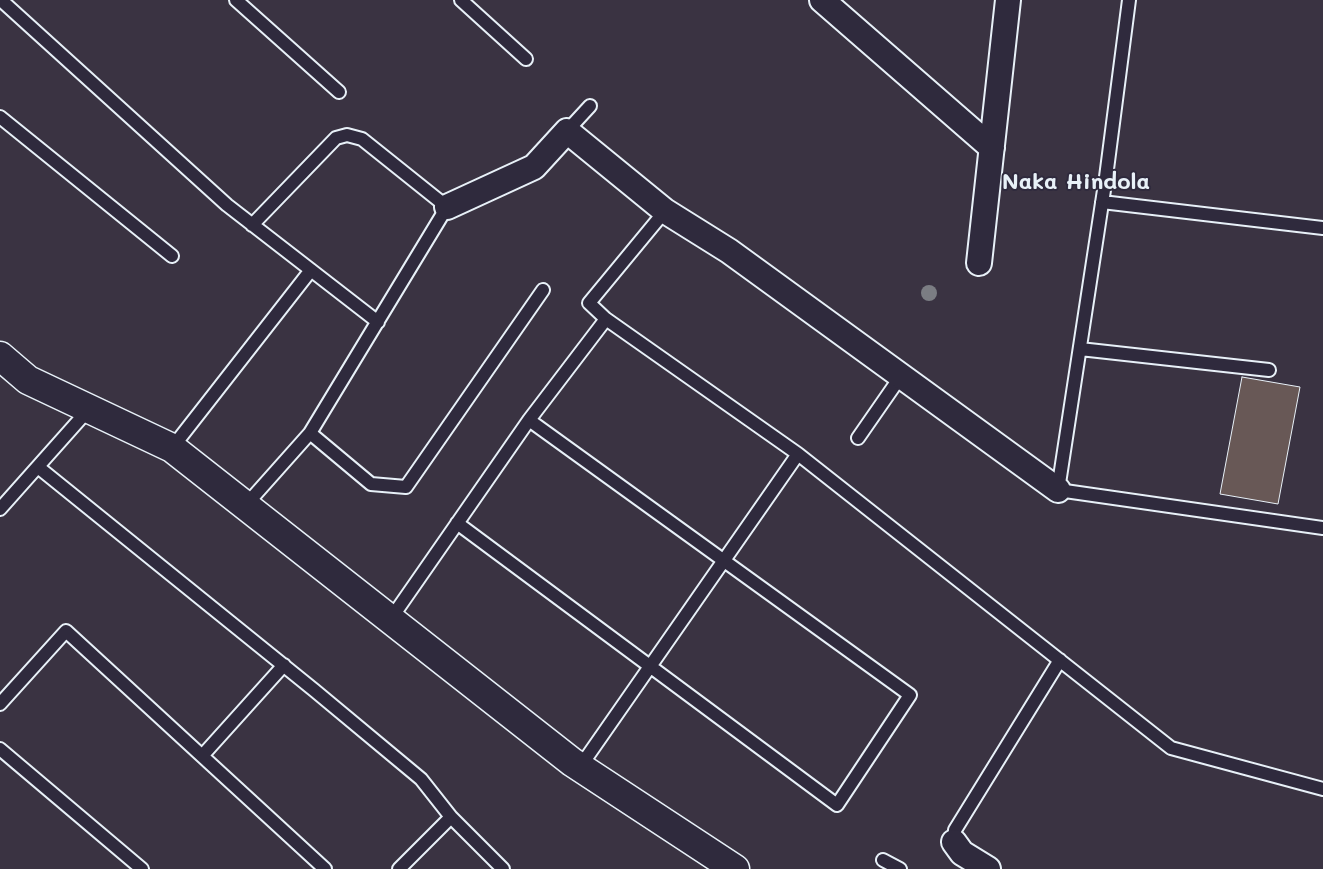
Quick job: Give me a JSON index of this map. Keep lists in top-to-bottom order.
{
  "districts": ["Naka Hindola"]
}
